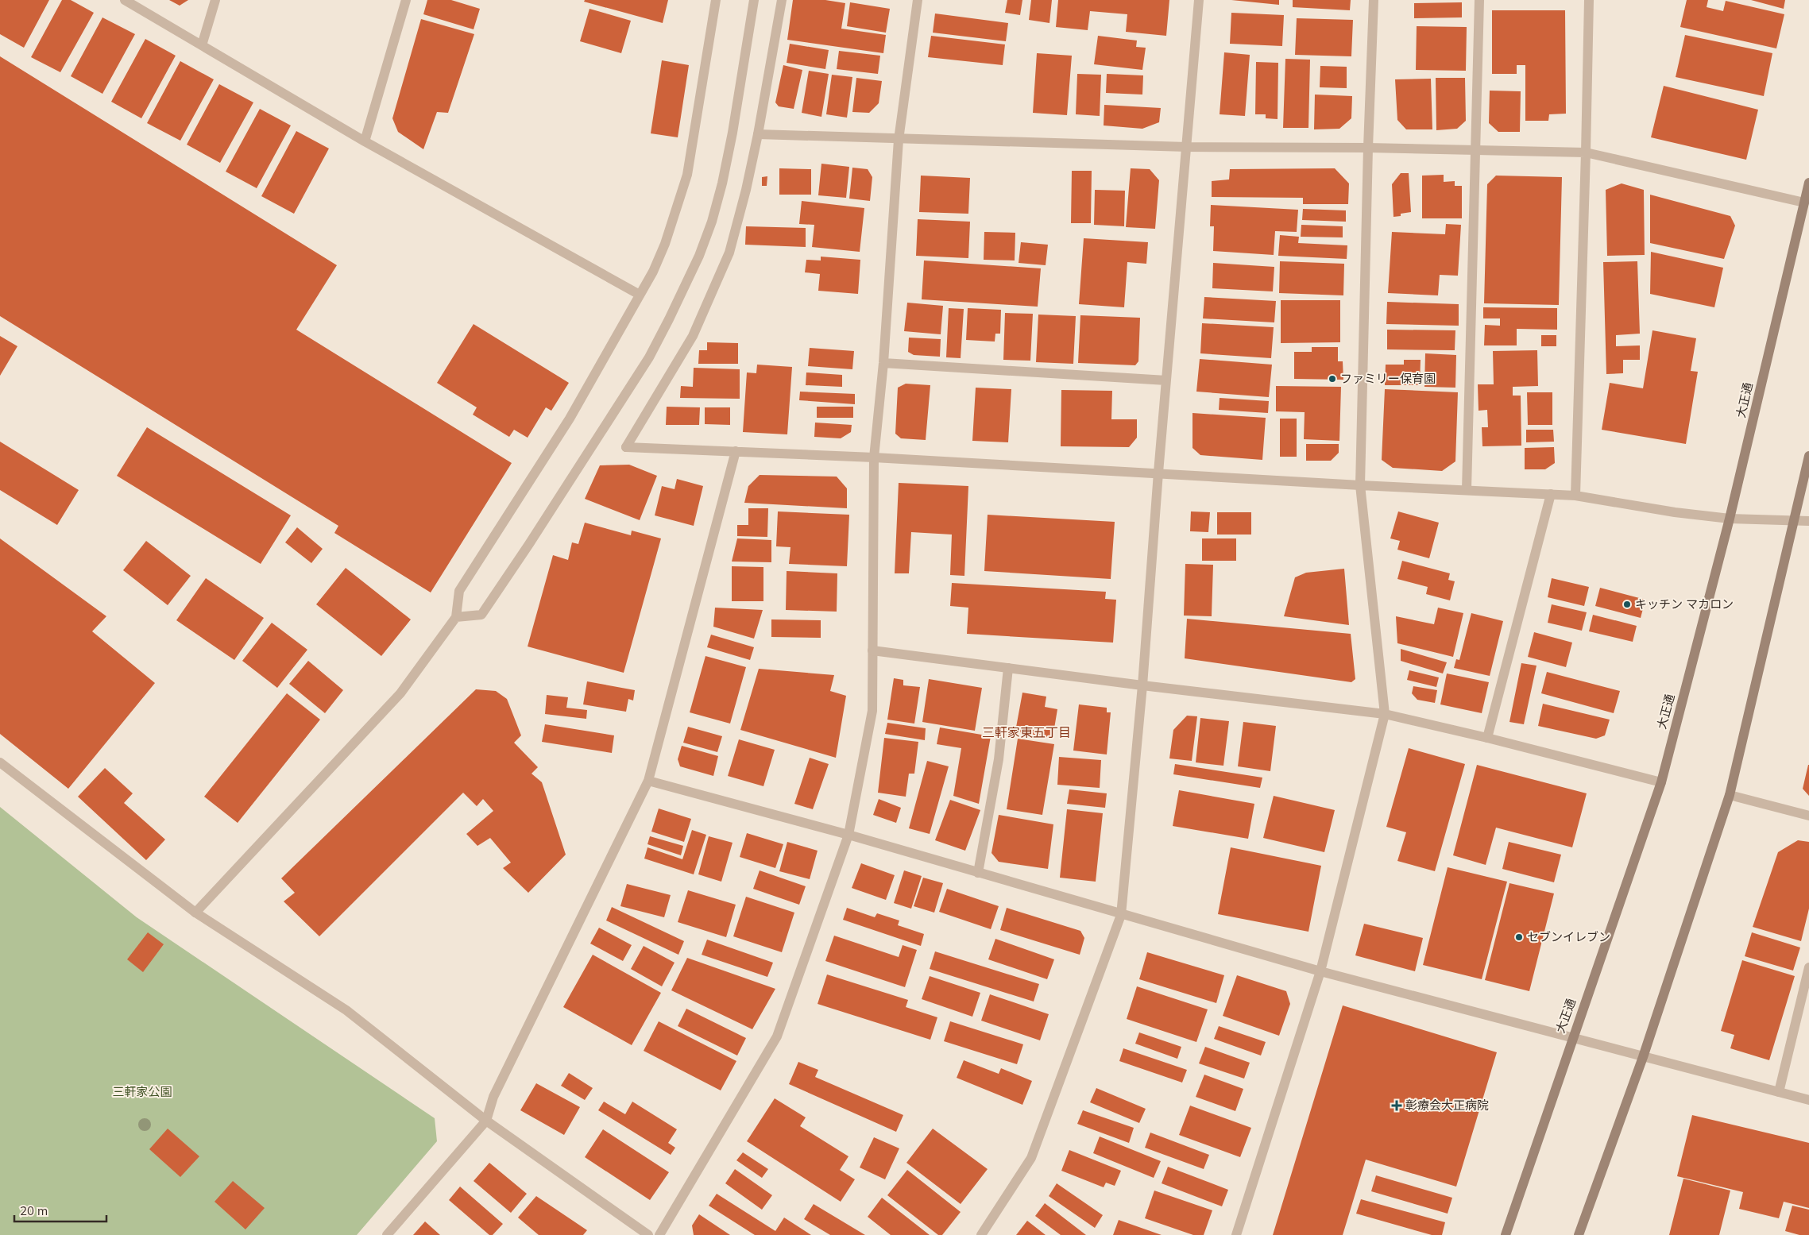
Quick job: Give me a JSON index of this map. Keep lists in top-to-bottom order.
{
  "streets": {
    "main road": ["大正通"]
  },
  "districts": ["三軒家東五丁目"],
  "parks": ["三軒家公園"],
  "places": {
    "other": ["ファミリー保育園", "キッチン マカロン", "セブンイレブン"],
    "health": ["彰療会大正病院"]
  },
  "scale_bar": "20 m"
}
